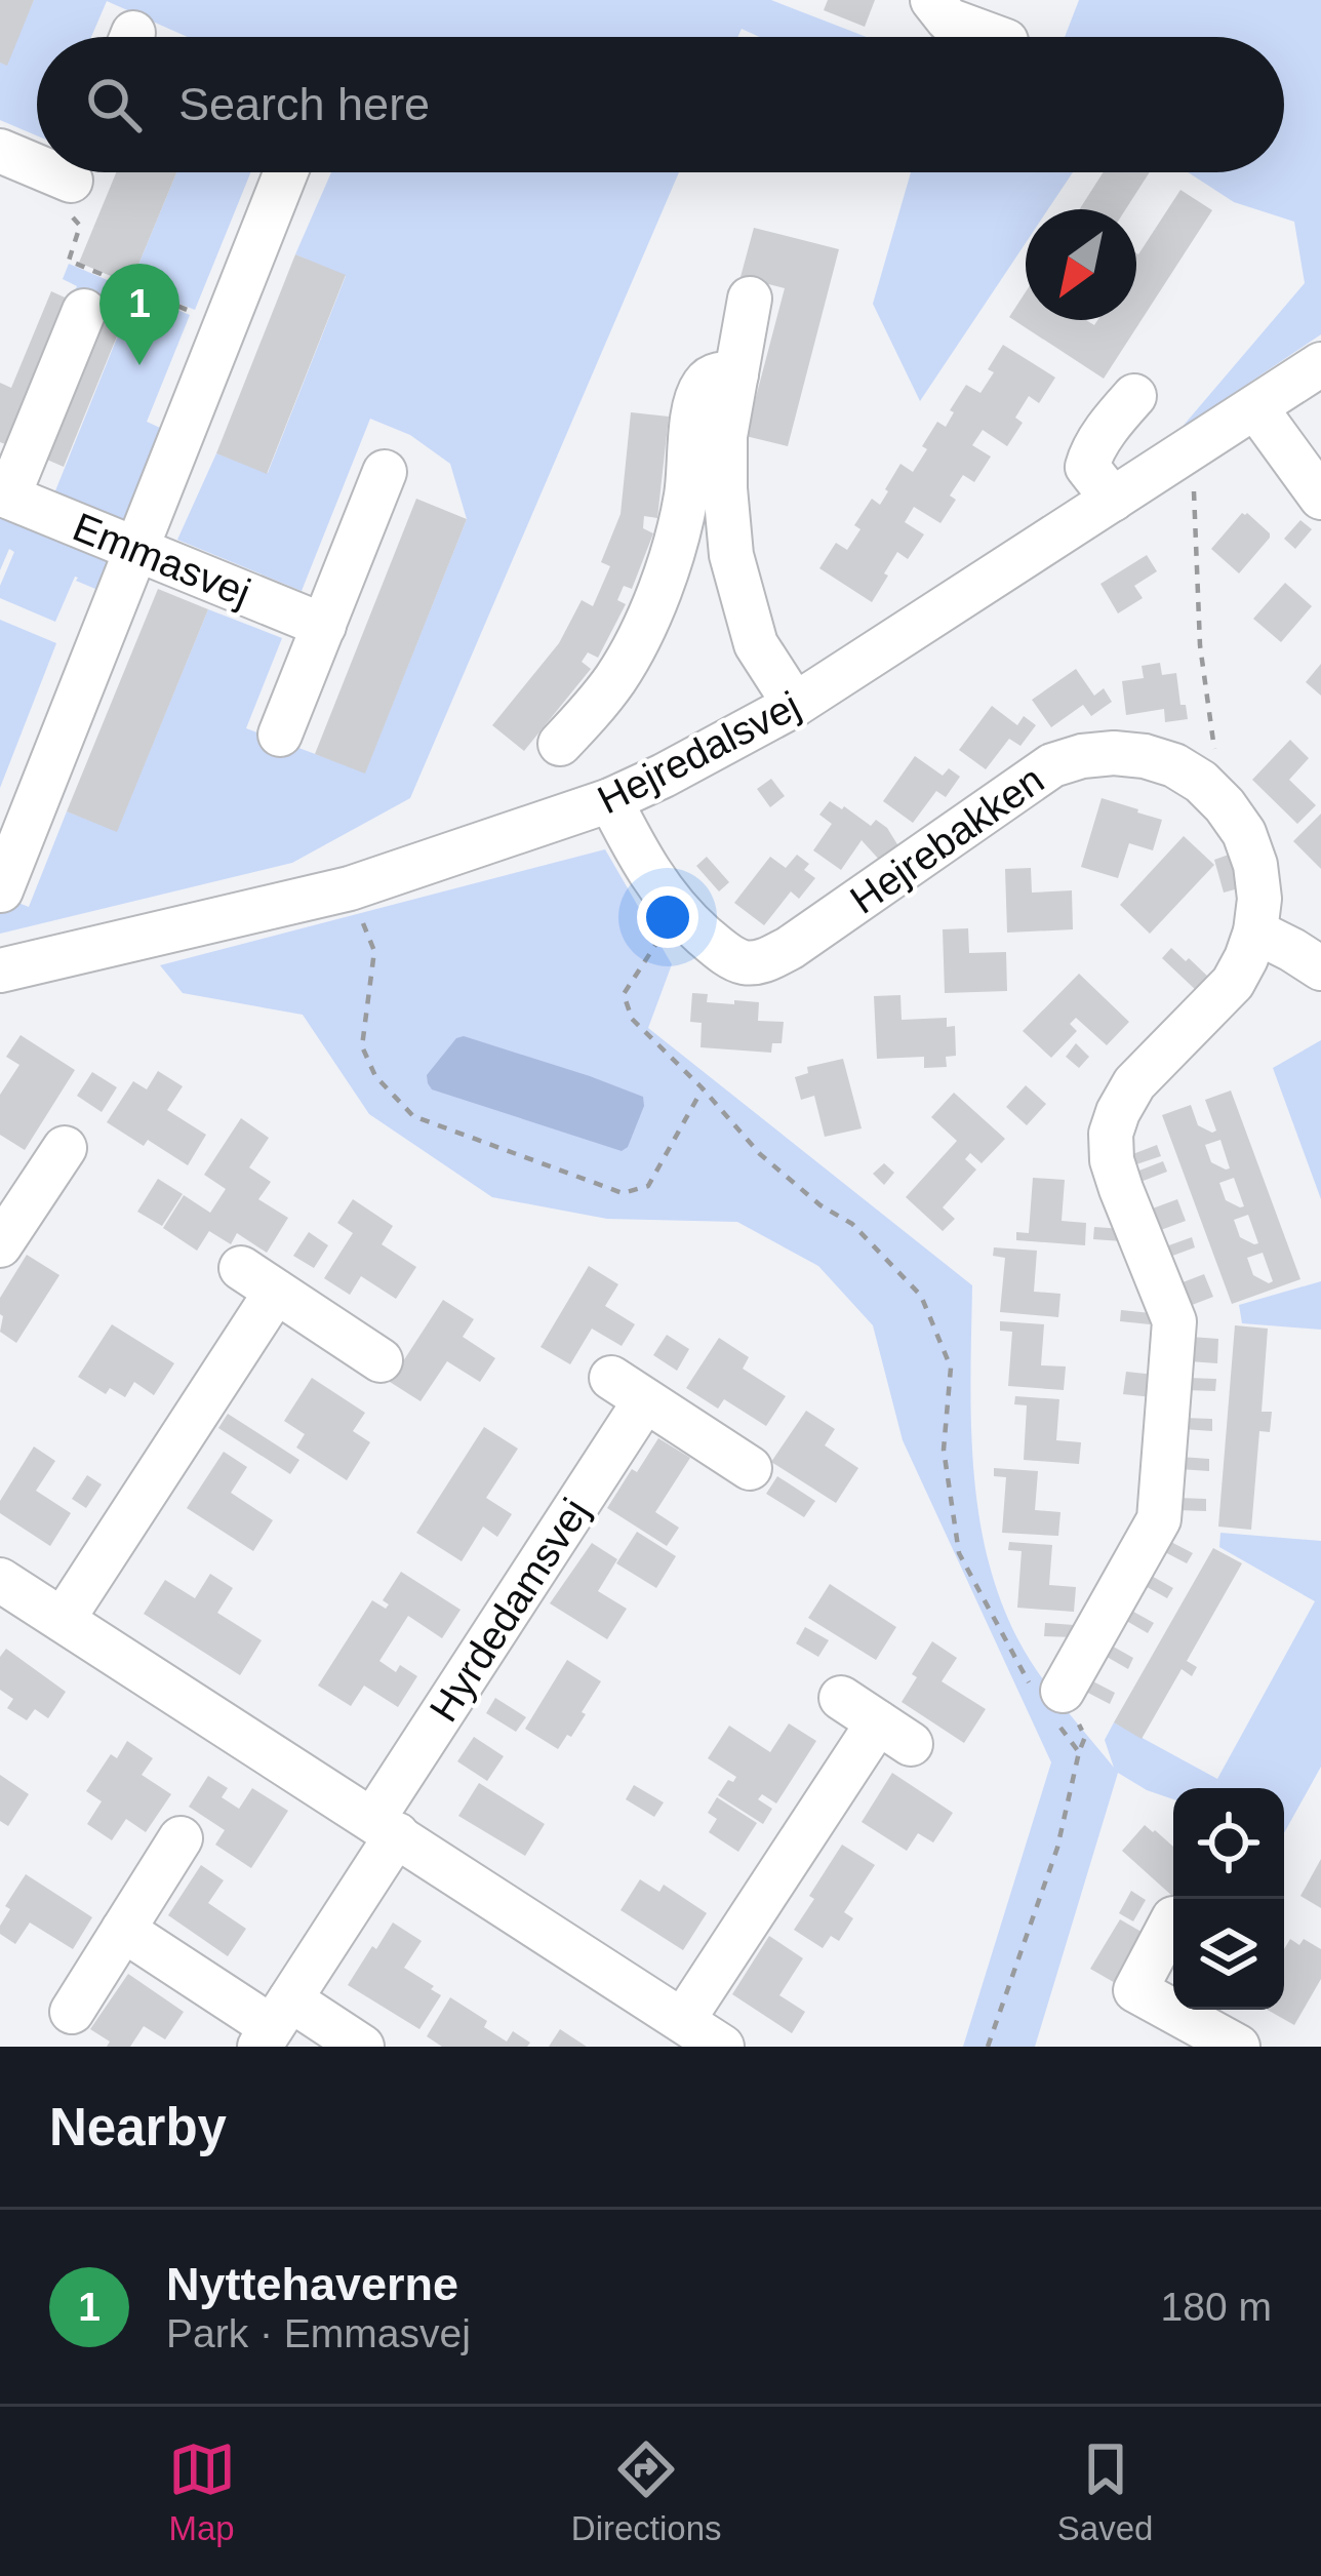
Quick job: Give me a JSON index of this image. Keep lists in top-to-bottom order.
{
  "streets": {
    "street": [
      "Emmasvej",
      "Hejredalsvej",
      "Hejrebakken",
      "Hyrdedamsvej"
    ]
  },
  "crossings": [
    ["Hejredalsvej", "Hejrebakken"]
  ],
  "north": "bottom left",
  "page": {
    "search": "Search here",
    "pins": "1",
    "heading": "Nearby",
    "list": [
      {
        "mark": "1",
        "name": "Nyttehaverne",
        "note": "Park · Emmasvej",
        "value": "180 m"
      }
    ],
    "nav": ["Map", "Directions", "Saved"]
  }
}
